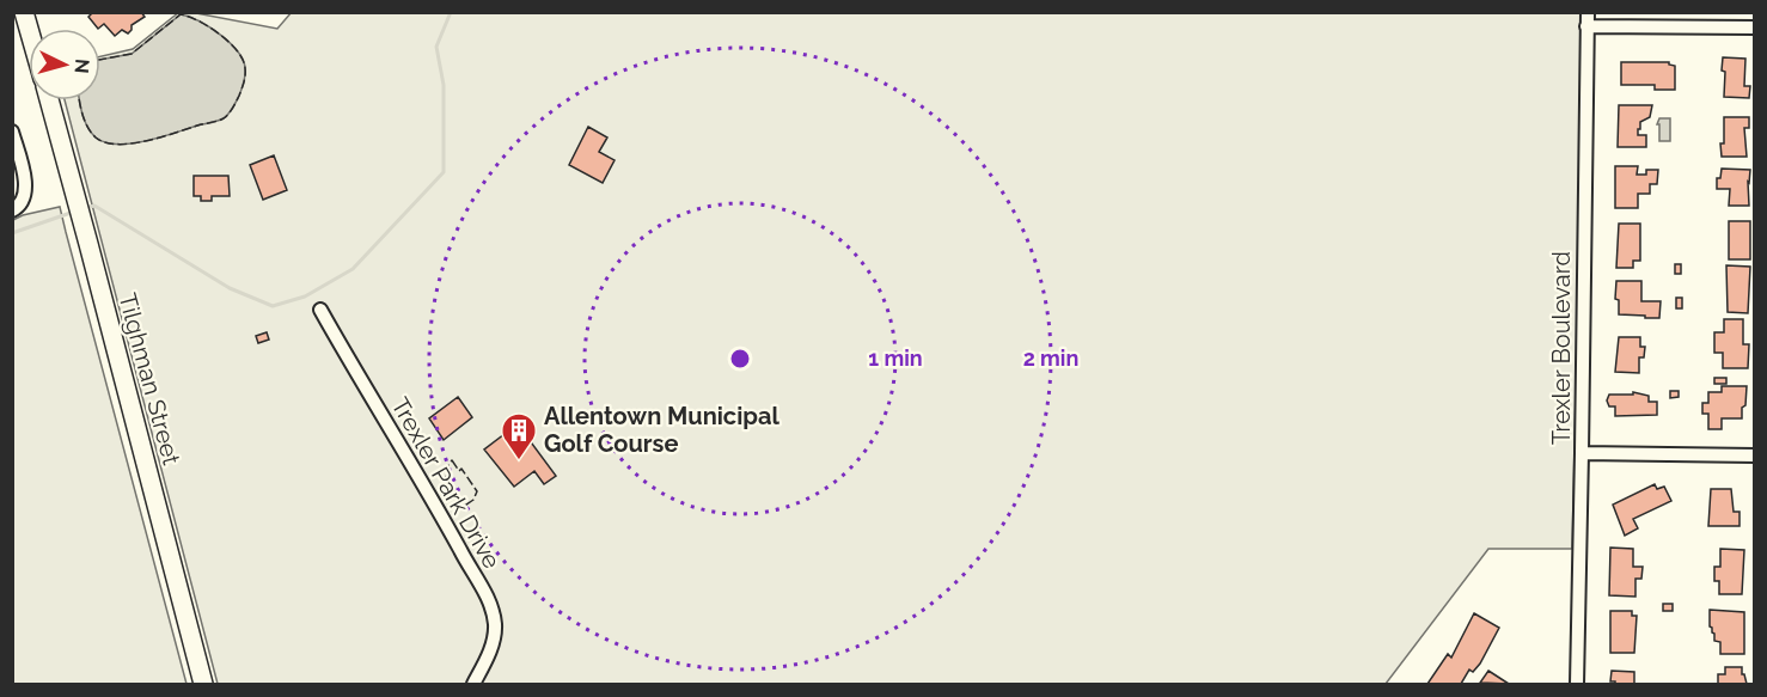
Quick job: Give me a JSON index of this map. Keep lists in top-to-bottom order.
{
  "streets": {
    "main road": ["Tilghman Street"],
    "street": ["Trexler Boulevard", "Trexler Park Drive"]
  },
  "places": {
    "building": ["Allentown Municipal Golf Course"]
  },
  "north": "right",
  "rings": ["1 min", "2 min"]
}
